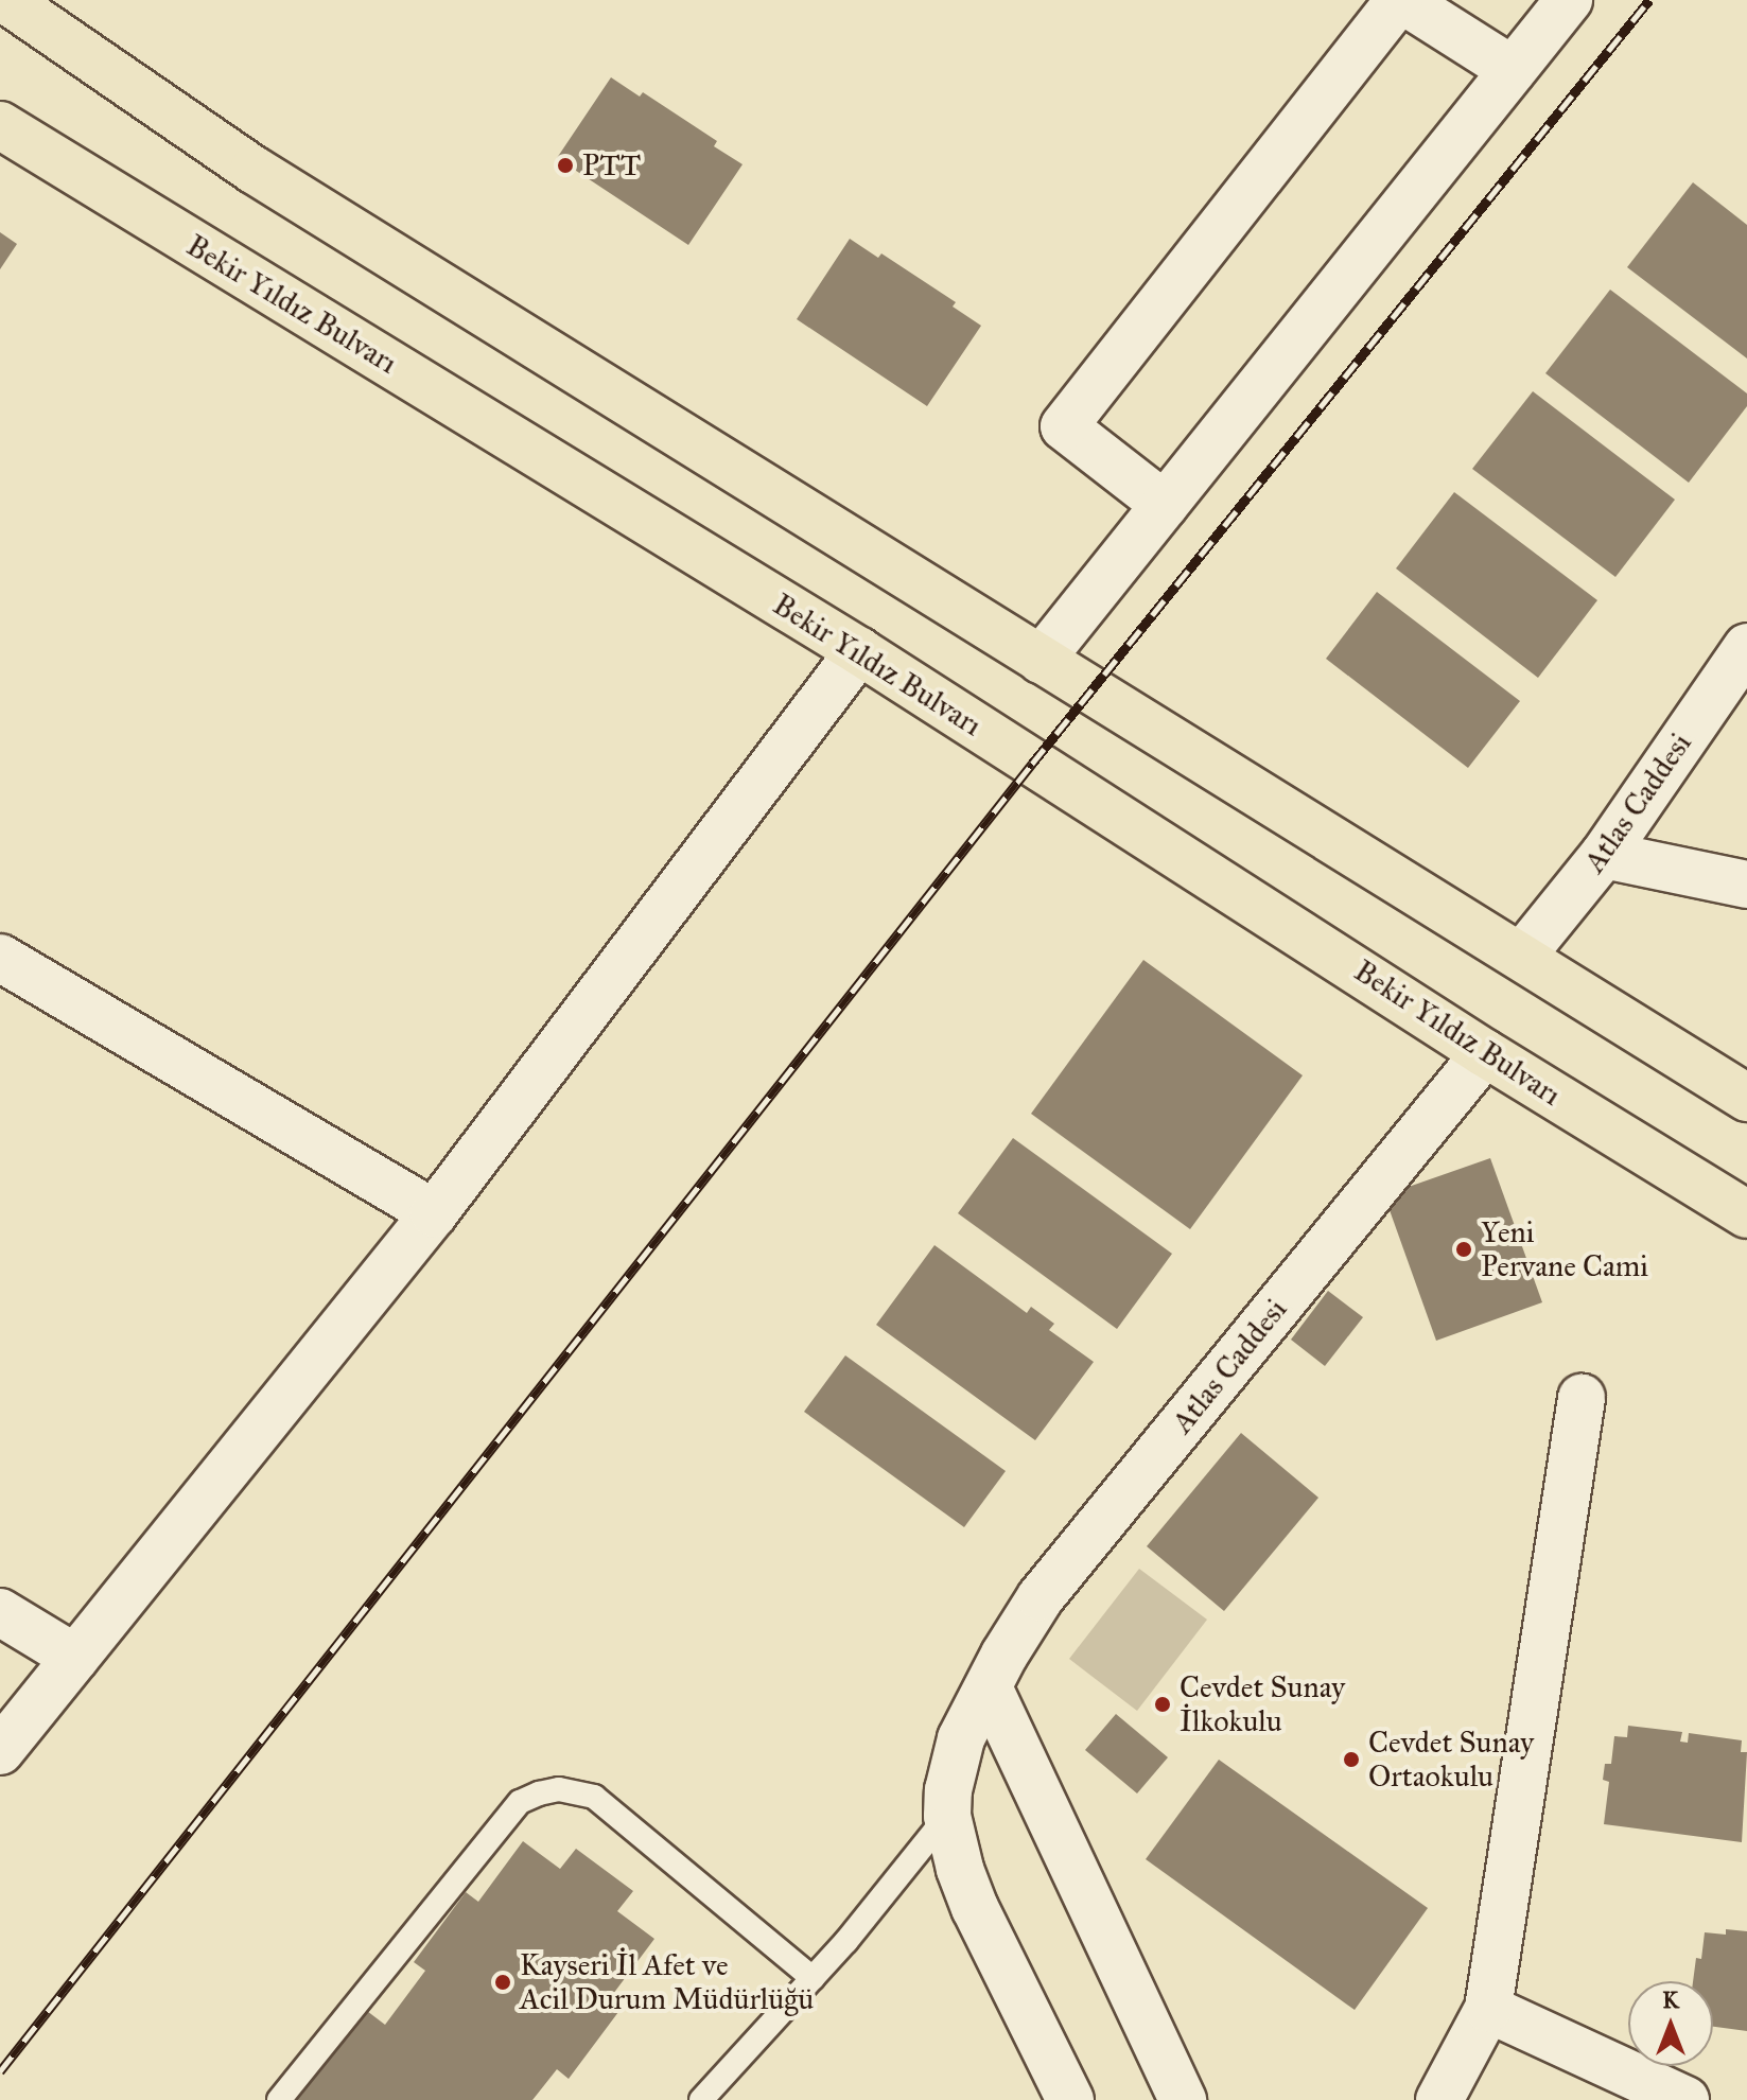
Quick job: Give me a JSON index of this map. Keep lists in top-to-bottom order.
{
  "streets": {
    "main road": ["Bekir Yıldız Bulvarı"],
    "street": ["Atlas Caddesi"]
  },
  "crossings": [
    ["Bekir Yıldız Bulvarı", "Atlas Caddesi"]
  ],
  "places": [
    "PTT",
    "Yeni Pervane Cami",
    "Cevdet Sunay İlkokulu",
    "Cevdet Sunay Ortaokulu",
    "Kayseri İl Afet ve Acil Durum Müdürlüğü"
  ],
  "north": "top"
}
